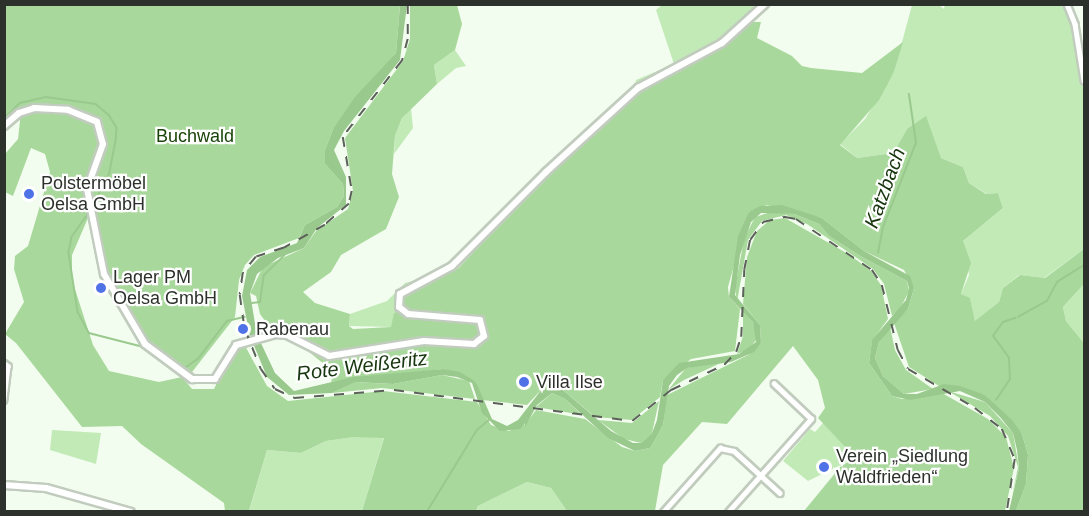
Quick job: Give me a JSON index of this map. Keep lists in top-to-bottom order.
{
  "water": ["Katzbach", "Rote Weißeritz"],
  "parks": ["Buchwald"],
  "places": [
    "Polstermöbel Oelsa GmbH",
    "Lager PM Oelsa GmbH",
    "Rabenau",
    "Villa Ilse",
    "Verein „Siedlung Waldfrieden“"
  ]
}
